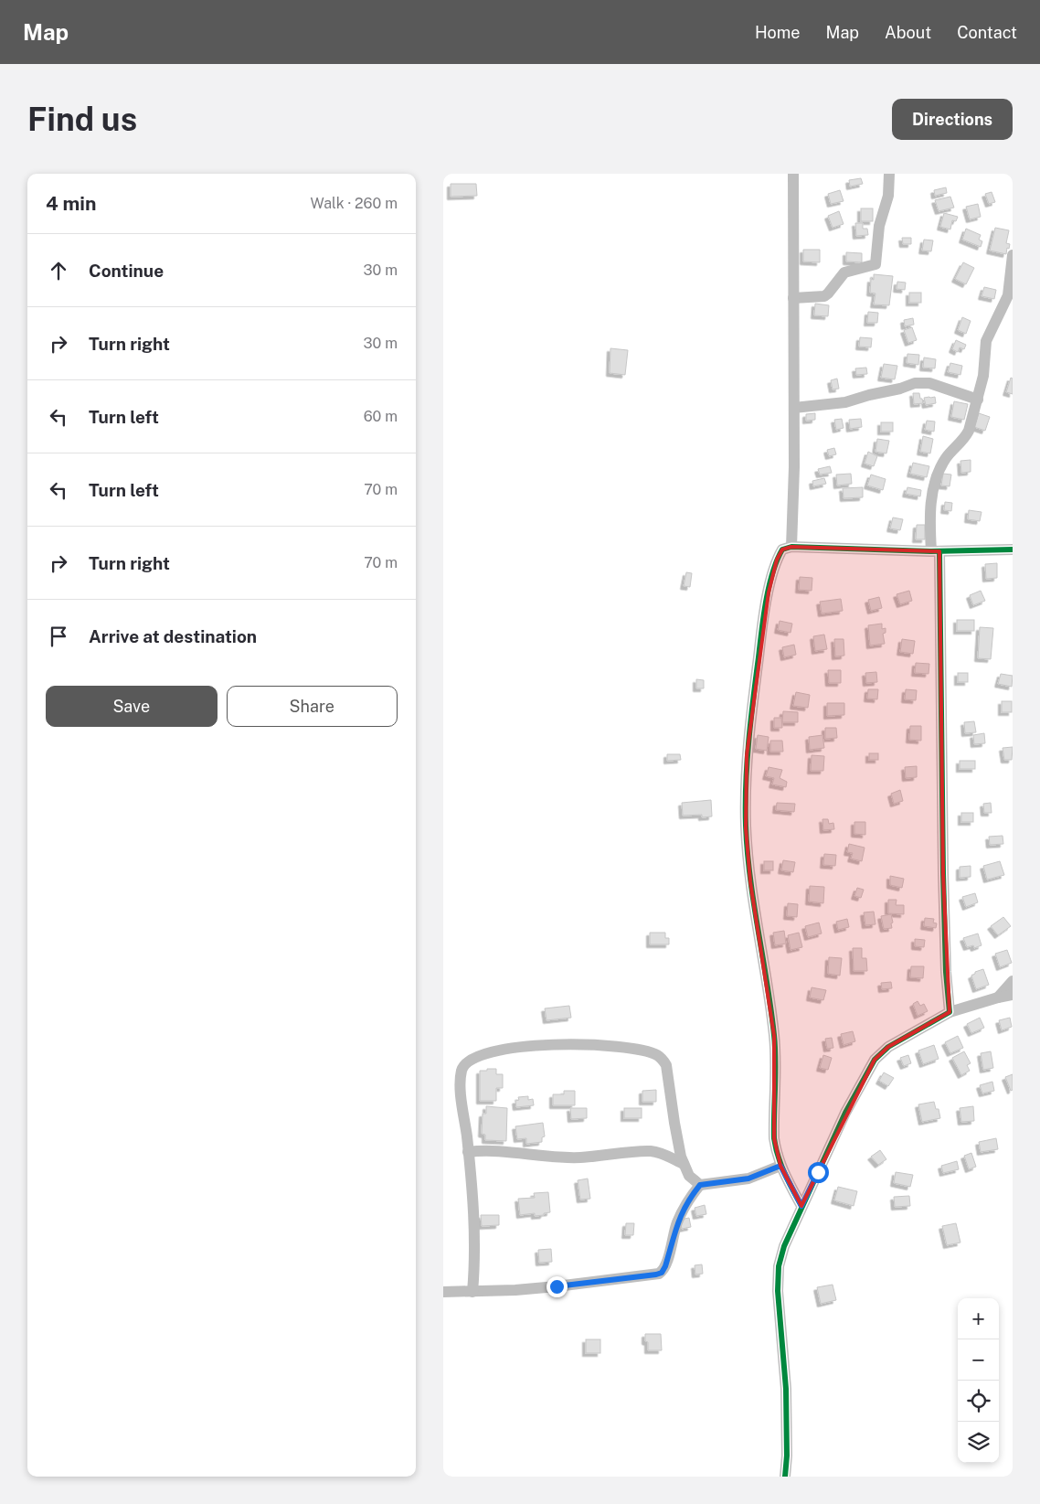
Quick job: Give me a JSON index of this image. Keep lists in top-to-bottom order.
{
  "page": {
    "header": "Map",
    "nav": [
      "Home",
      "Map",
      "About",
      "Contact"
    ],
    "buttons": [
      "Directions",
      ["Save", "Share"]
    ],
    "title": "Find us",
    "heading": ["4 min", "Walk · 260 m"],
    "list": [
      ["Continue", "30 m"],
      ["Turn right", "30 m"],
      ["Turn left", "60 m"],
      ["Turn left", "70 m"],
      ["Turn right", "70 m"],
      "Arrive at destination"
    ],
    "map_buttons": ["+", "−"]
  }
}
